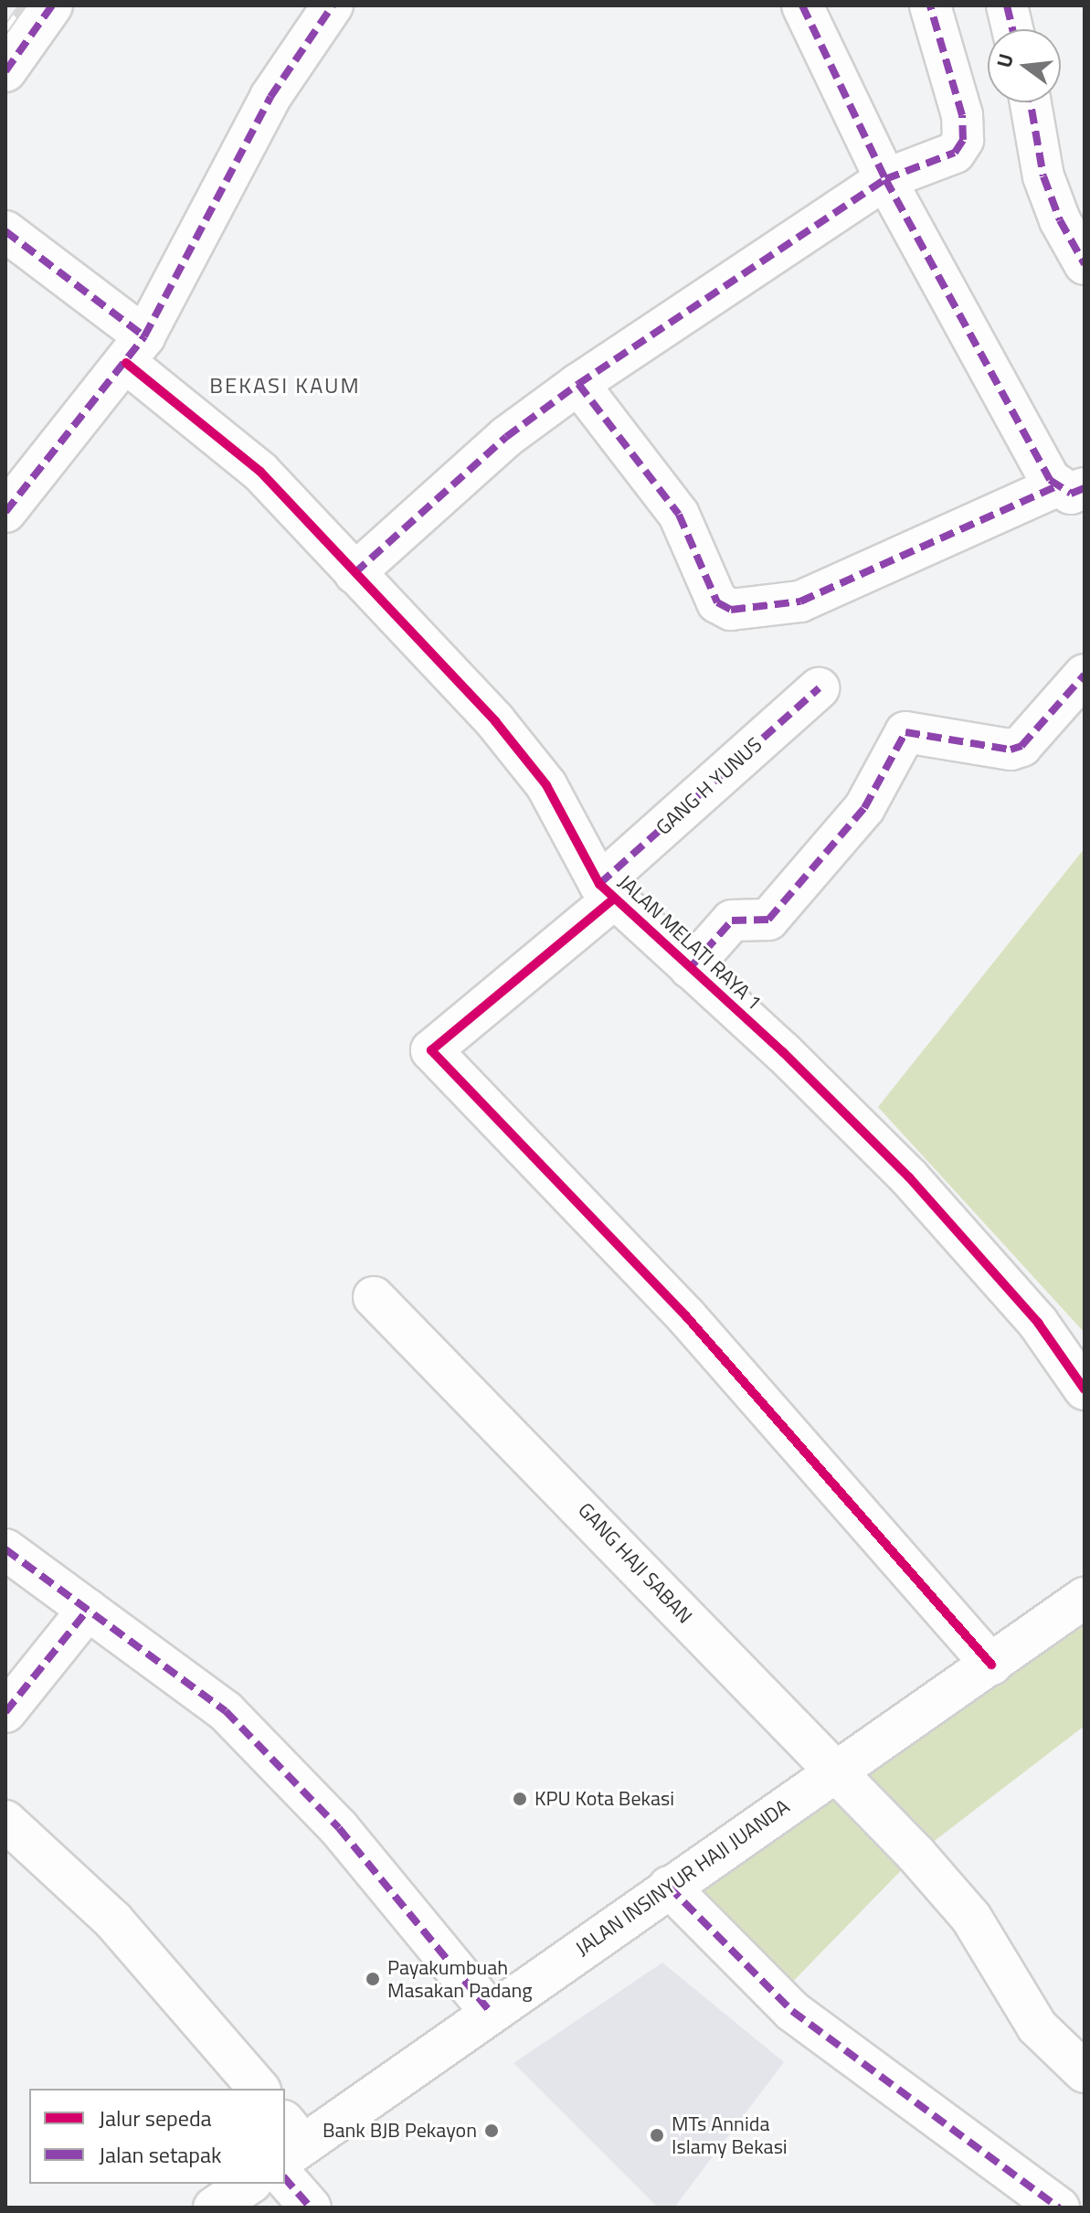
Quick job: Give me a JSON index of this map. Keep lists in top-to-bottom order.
{
  "streets": {
    "street": [
      "GANG H YUNUS",
      "JALAN MELATI RAYA 1",
      "GANG HAJI SABAN",
      "JALAN INSINYUR HAJI JUANDA"
    ]
  },
  "crossings": [
    ["GANG H YUNUS", "JALAN MELATI RAYA 1"],
    ["GANG H YUNUS", "JALAN INSINYUR HAJI JUANDA"],
    ["GANG HAJI SABAN", "JALAN INSINYUR HAJI JUANDA"]
  ],
  "districts": ["BEKASI KAUM"],
  "places": [
    "KPU Kota Bekasi",
    "Payakumbuah Masakan Padang",
    "Bank BJB Pekayon",
    "MTs Annida Islamy Bekasi"
  ],
  "legend": ["Jalur sepeda", "Jalan setapak"],
  "north": "left"
}
